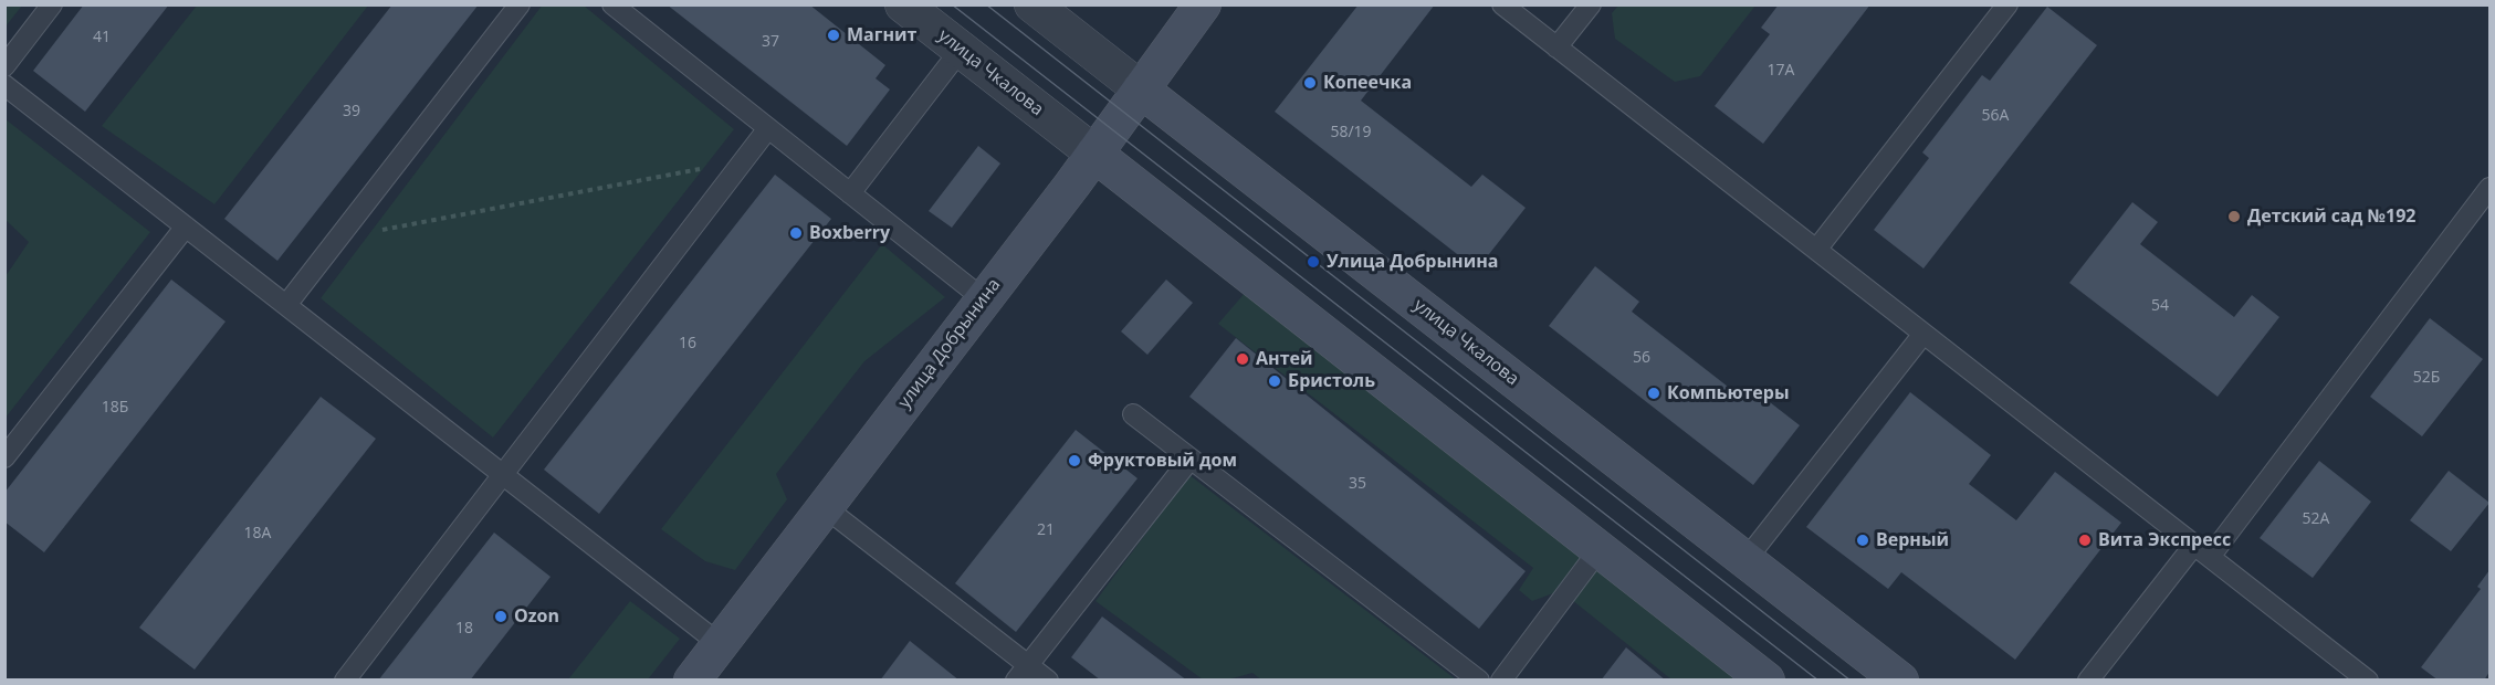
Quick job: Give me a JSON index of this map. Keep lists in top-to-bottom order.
{
  "streets": {
    "main road": ["улица Чкалова", "улица Добрынина"]
  },
  "crossings": [
    ["улица Чкалова", "улица Добрынина"]
  ],
  "places": [
    "Магнит",
    "Копеечка",
    "Детский сад №192",
    "Boxberry",
    "Улица Добрынина",
    "Антей",
    "Бристоль",
    "Компьютеры",
    "Фруктовый дом",
    "Верный",
    "Вита Экспресс",
    "Ozon"
  ],
  "house_numbers": [
    "41",
    "37",
    "17А",
    "39",
    "56А",
    "58/19",
    "54",
    "16",
    "56",
    "52Б",
    "18Б",
    "35",
    "52А",
    "21",
    "18А",
    "18"
  ]
}
